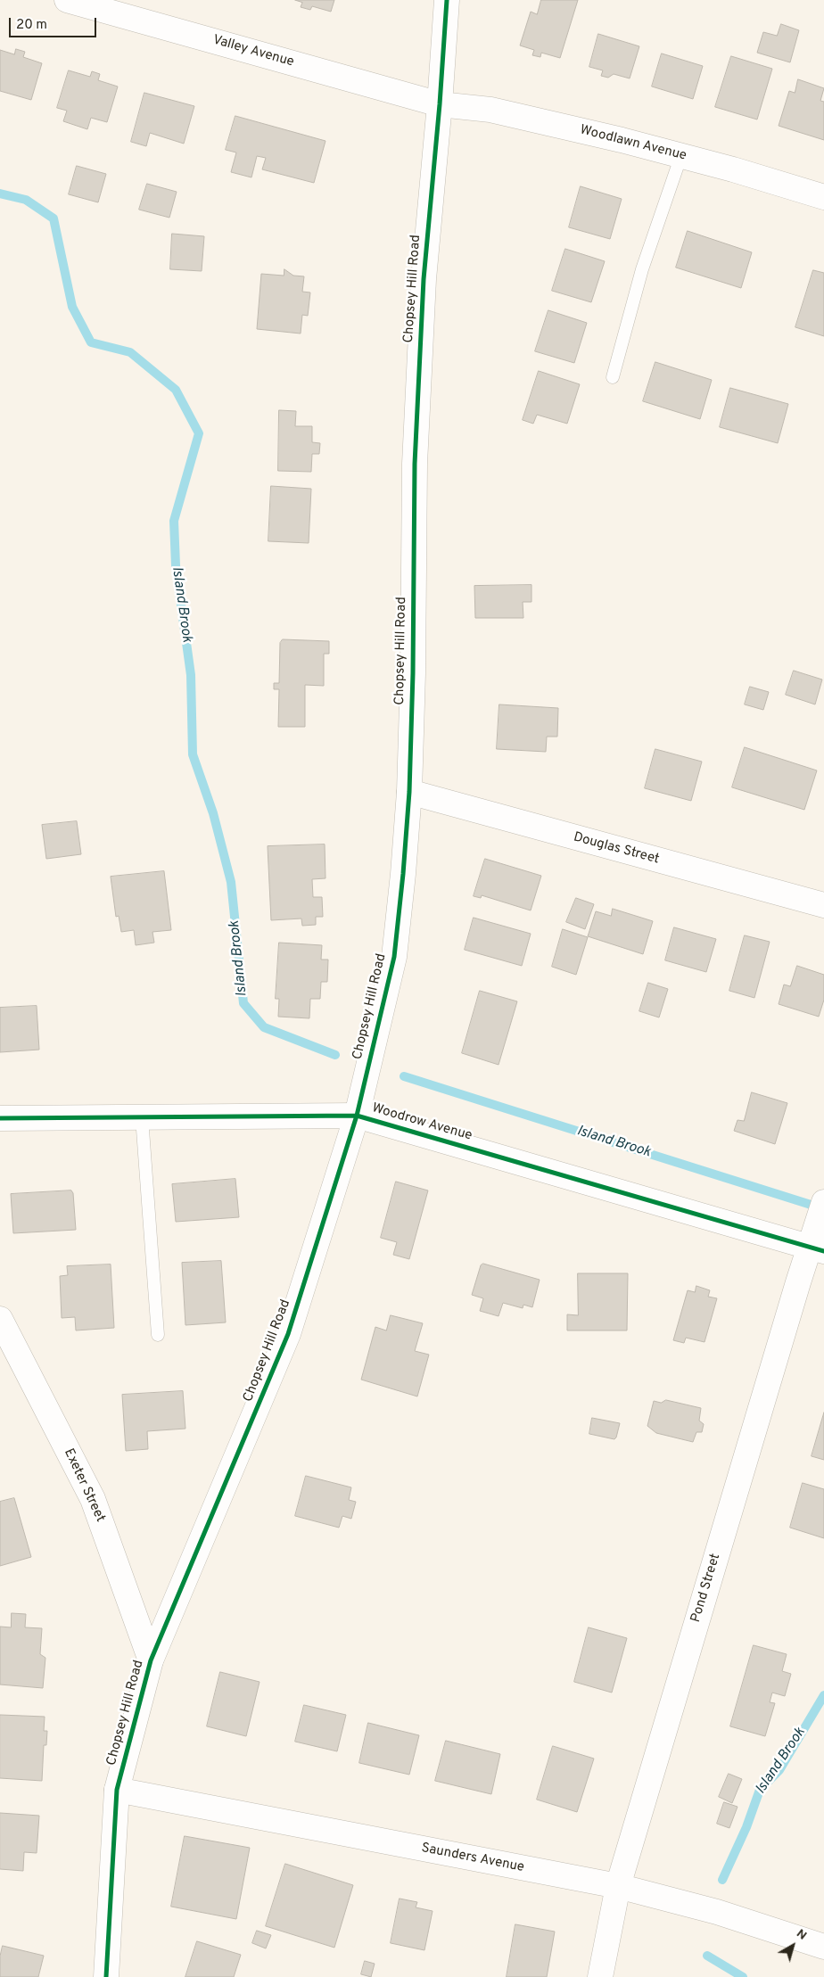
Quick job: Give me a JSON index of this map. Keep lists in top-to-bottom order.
{
  "streets": {
    "street": [
      "Valley Avenue",
      "Woodlawn Avenue",
      "Chopsey Hill Road",
      "Douglas Street",
      "Woodrow Avenue",
      "Exeter Street",
      "Pond Street",
      "Saunders Avenue"
    ]
  },
  "crossings": [
    ["Valley Avenue", "Woodlawn Avenue"],
    ["Valley Avenue", "Chopsey Hill Road"],
    ["Woodlawn Avenue", "Chopsey Hill Road"],
    ["Chopsey Hill Road", "Douglas Street"],
    ["Chopsey Hill Road", "Woodrow Avenue"],
    ["Chopsey Hill Road", "Exeter Street"],
    ["Chopsey Hill Road", "Saunders Avenue"],
    ["Woodrow Avenue", "Pond Street"],
    ["Pond Street", "Saunders Avenue"]
  ],
  "water": ["Island Brook"],
  "scale_bar": "20 m",
  "north": "top right"
}
